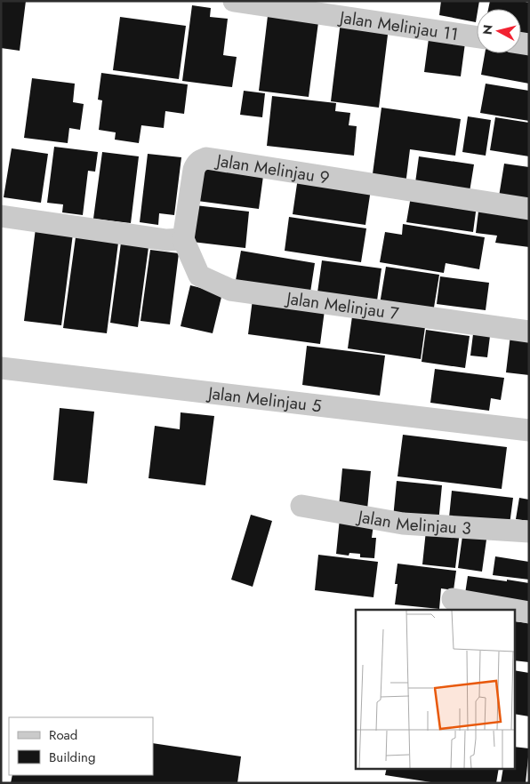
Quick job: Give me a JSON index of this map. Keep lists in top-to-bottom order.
{
  "streets": {
    "street": [
      "Jalan Melinjau 11",
      "Jalan Melinjau 9",
      "Jalan Melinjau 7",
      "Jalan Melinjau 5",
      "Jalan Melinjau 3"
    ]
  },
  "crossings": [
    ["Jalan Melinjau 9", "Jalan Melinjau 7"]
  ],
  "legend": ["Road", "Building"],
  "north": "left"
}
